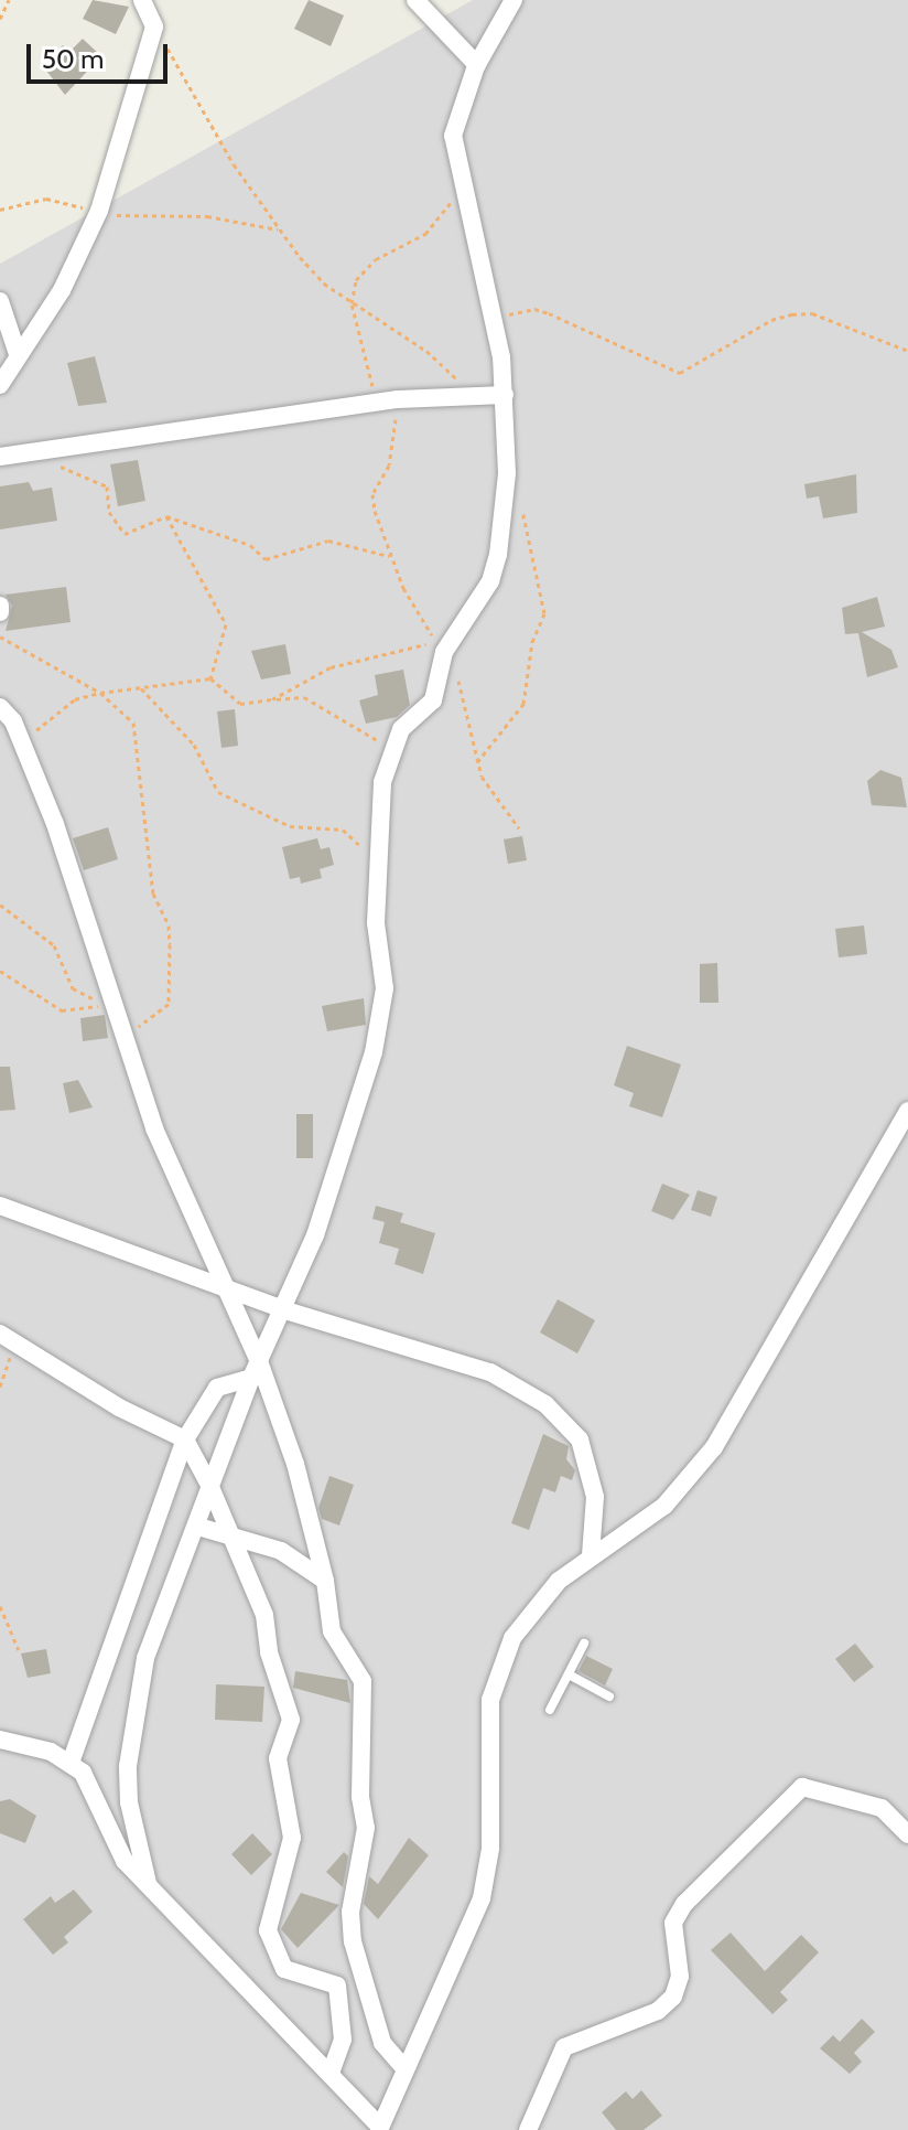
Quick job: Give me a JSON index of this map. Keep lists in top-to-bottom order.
{
  "scale_bar": "50 m"
}
